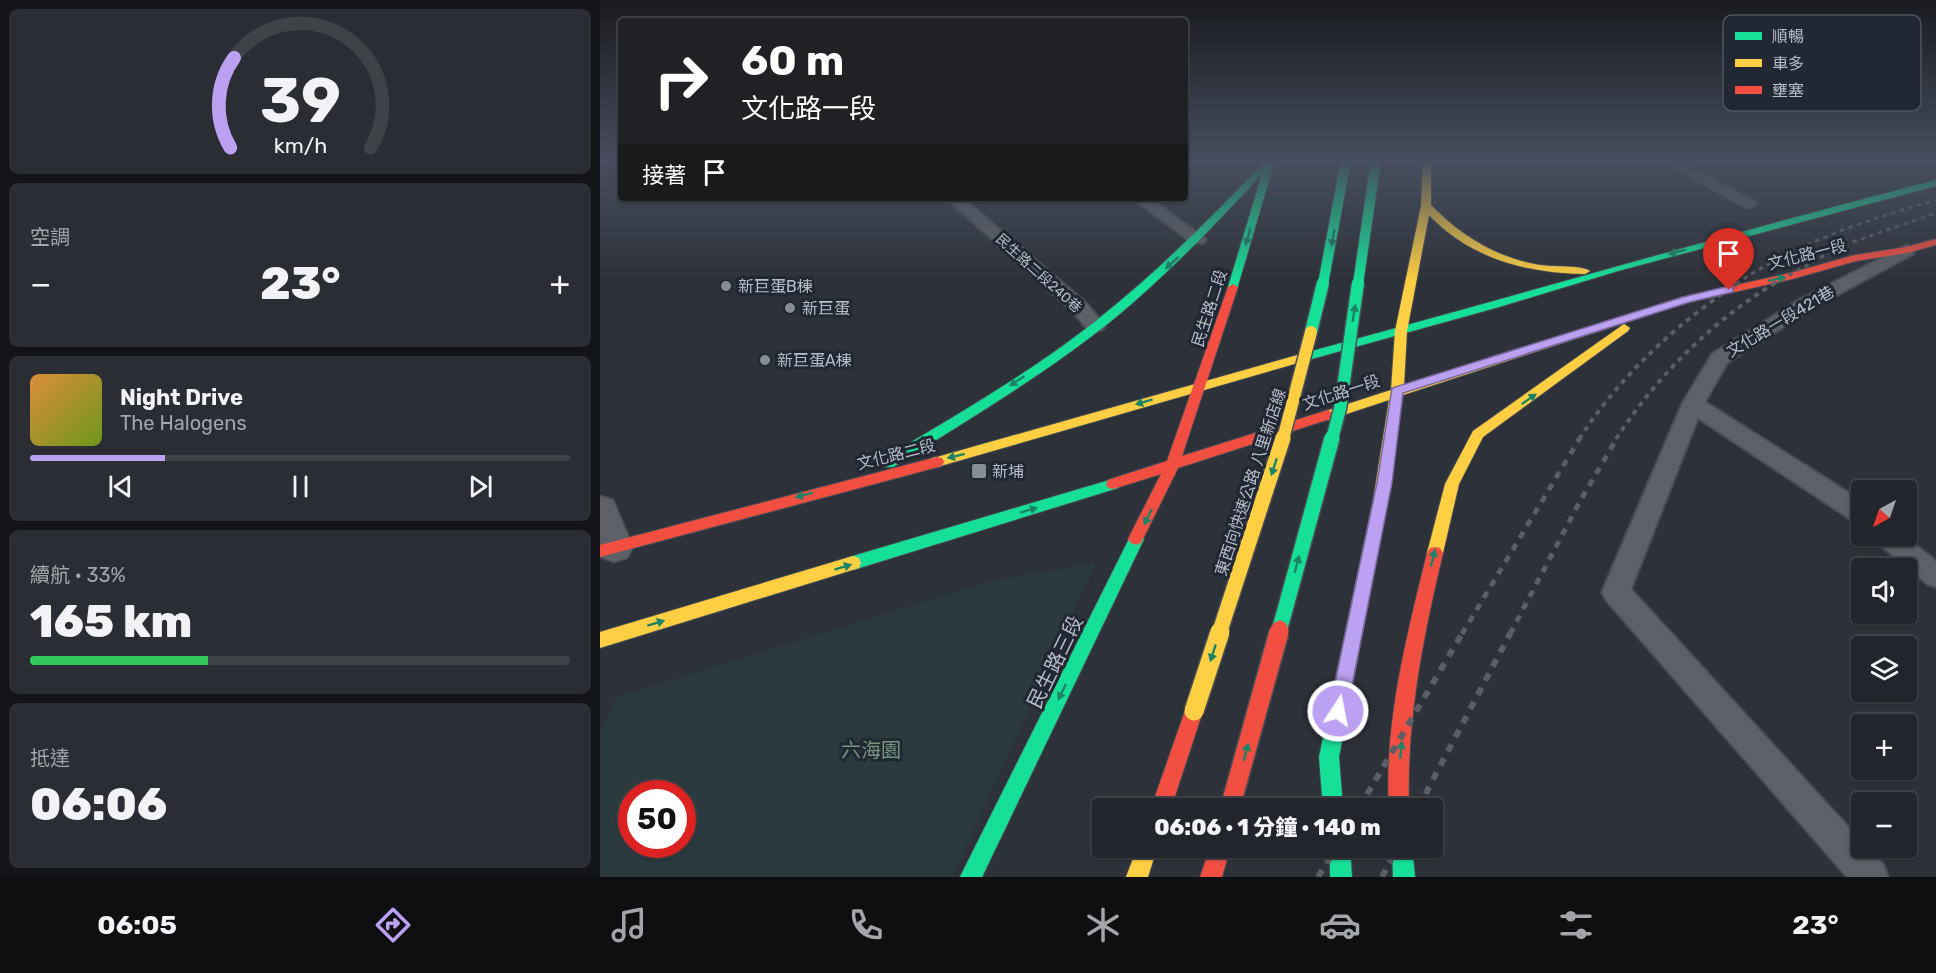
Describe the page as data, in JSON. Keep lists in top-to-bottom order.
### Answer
{
  "streets": {
    "main road": [
      "文化路一段",
      "民生路二段",
      "文化路二段",
      "東西向快速公路 八里新店線",
      "民生路三段"
    ],
    "lane": ["民生路二段240巷", "文化路一段421巷"]
  },
  "crossings": [
    ["文化路一段", "民生路二段"],
    ["文化路一段", "文化路一段421巷"],
    ["文化路一段", "民生路三段"],
    ["民生路二段", "文化路二段"],
    ["民生路二段", "民生路三段"]
  ],
  "one_way": ["民生路三段"],
  "parks": ["六海園"],
  "places": {
    "other": ["新巨蛋B棟", "新巨蛋", "新巨蛋A棟"],
    "transit": ["新埔"]
  },
  "legend": ["順暢", "車多", "壅塞"],
  "north": "bottom left",
  "page": {
    "turn": ["60 m", "文化路一段"],
    "then": "接著",
    "tile": [
      "空調",
      ["續航 · 33%", "165 km"],
      ["抵達", "06:06"]
    ],
    "heat": ["−", "23°", "+"],
    "song": ["Night Drive", "The Halogens"],
    "map_buttons": ["+", "−"],
    "limit": "50",
    "trip": "06:06 · 1 分鐘 · 140 m",
    "tabs": ["06:05", "23°"],
    "gauge": ["39", "km/h"]
  }
}
